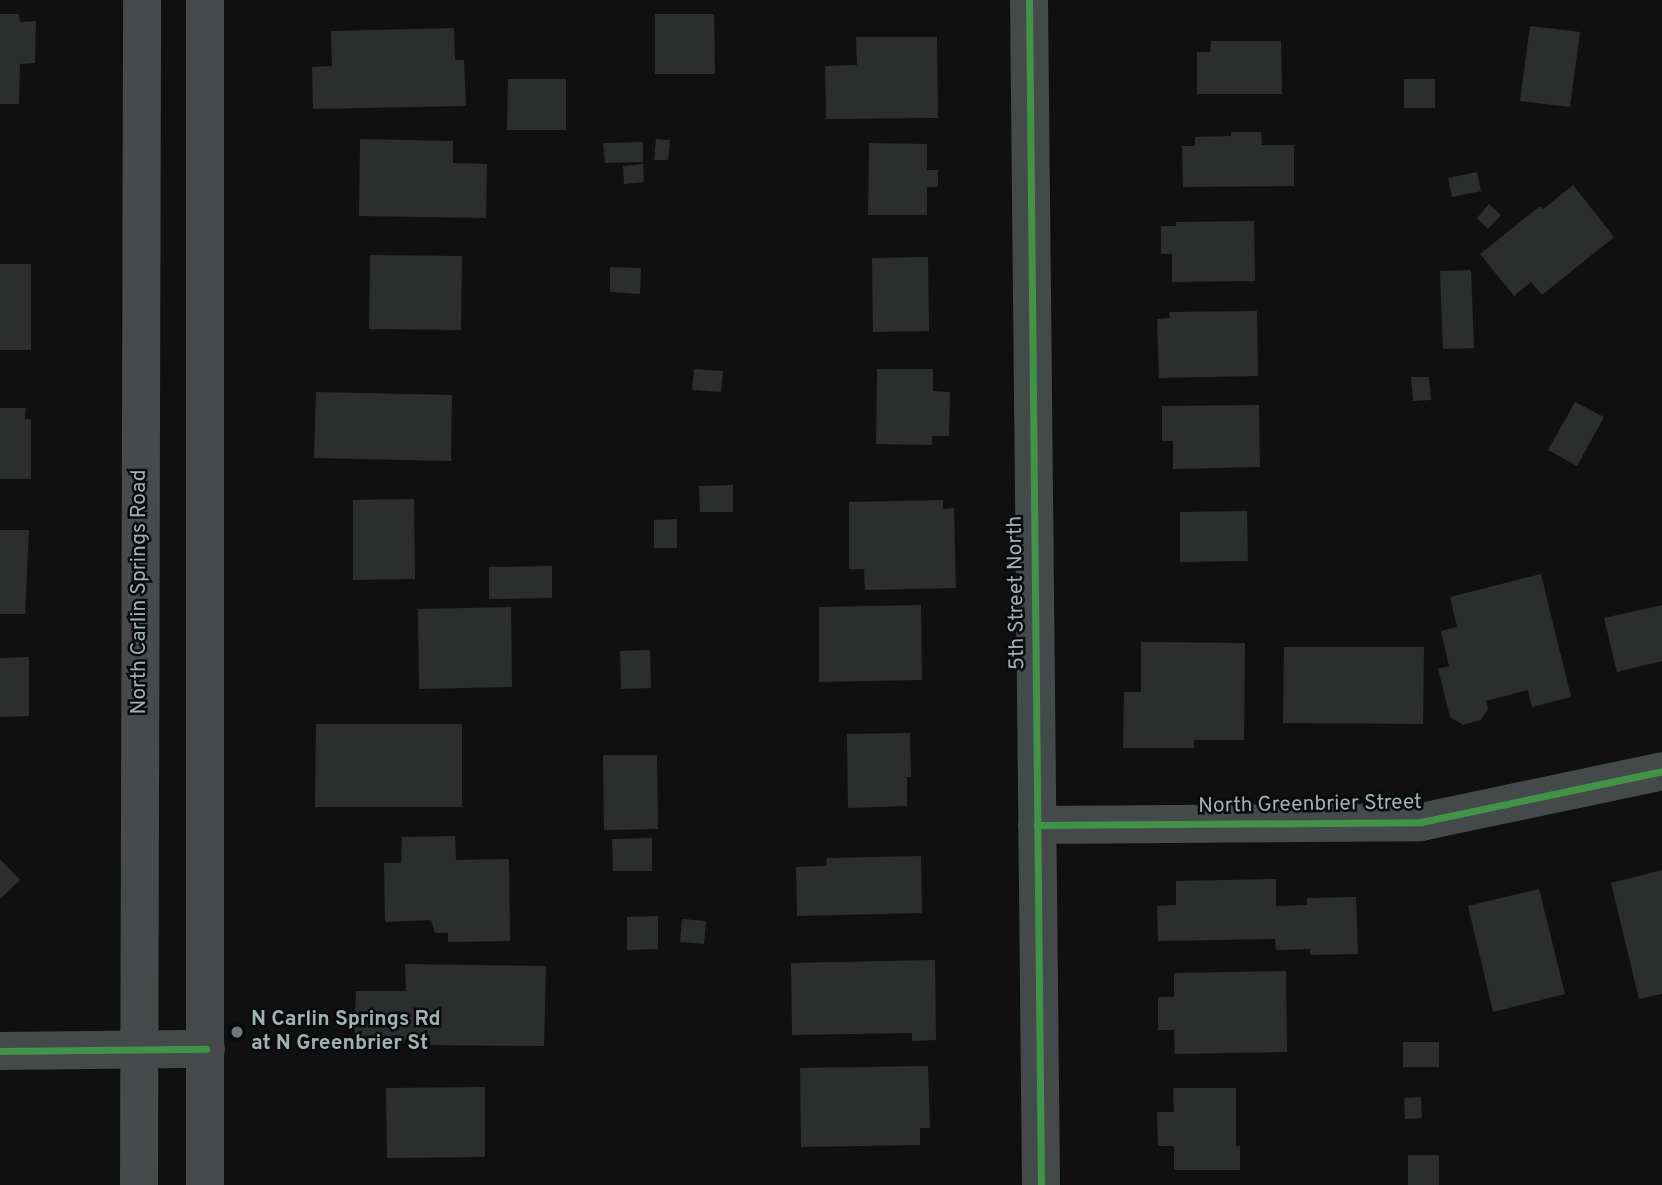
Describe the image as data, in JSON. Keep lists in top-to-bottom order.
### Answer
{
  "streets": {
    "main road": ["North Carlin Springs Road"],
    "street": ["5th Street North", "North Greenbrier Street"]
  },
  "crossings": [
    ["5th Street North", "North Greenbrier Street"]
  ],
  "places": ["N Carlin Springs Rd at N Greenbrier St"]
}
